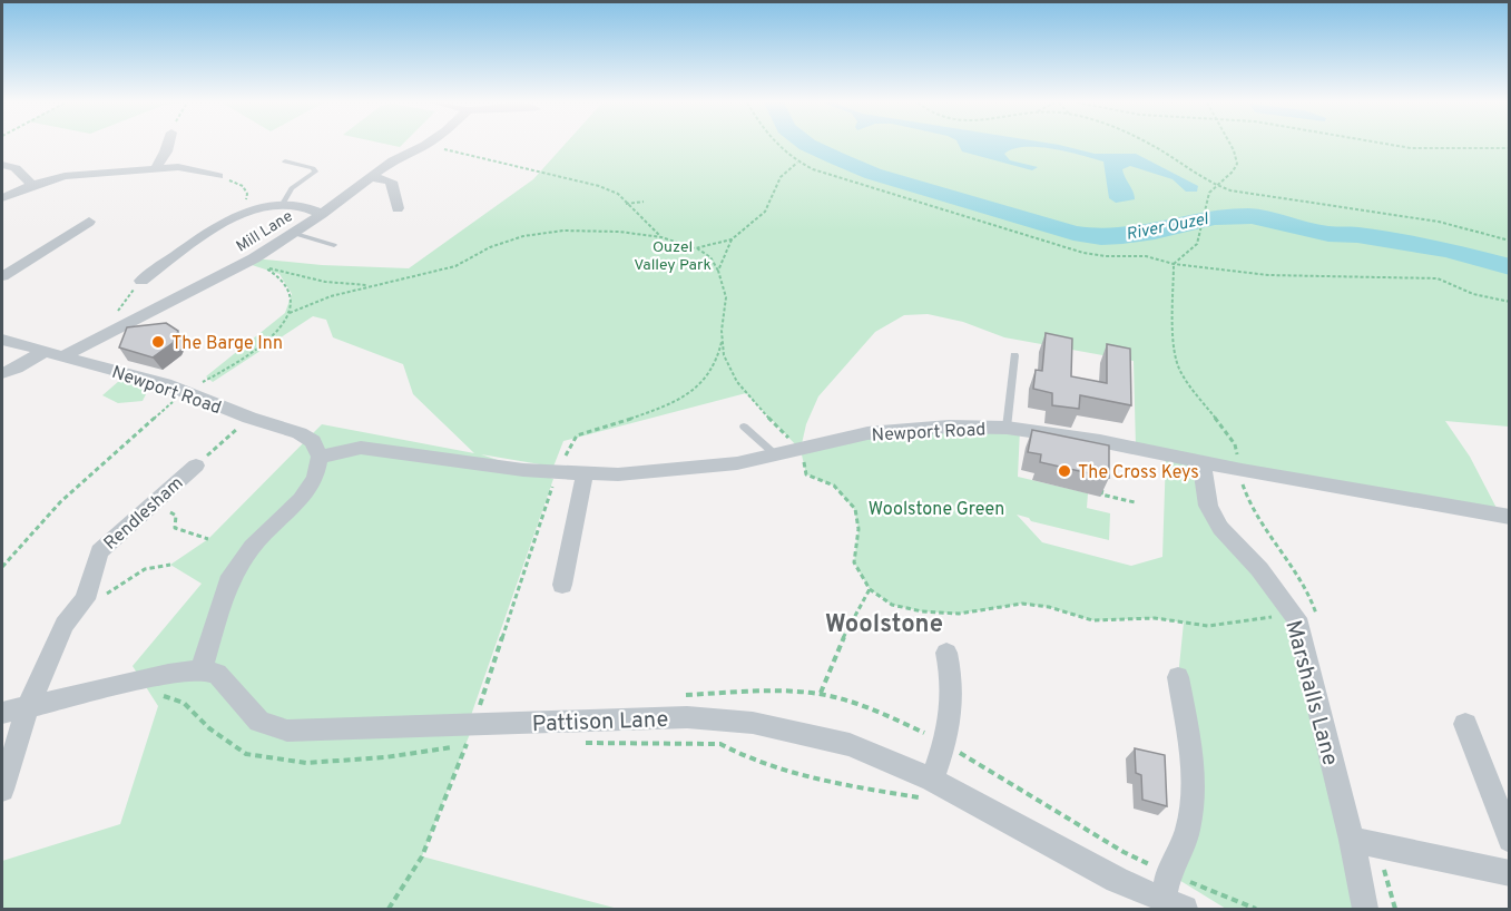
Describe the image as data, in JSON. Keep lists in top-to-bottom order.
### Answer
{
  "streets": {
    "street": [
      "Mill Lane",
      "Newport Road",
      "Rendlesham",
      "Marshalls Lane",
      "Pattison Lane"
    ]
  },
  "crossings": [
    ["Mill Lane", "Newport Road"],
    ["Newport Road", "Marshalls Lane"]
  ],
  "districts": ["Woolstone"],
  "water": ["River Ouzel"],
  "parks": ["Ouzel Valley Park", "Woolstone Green"],
  "places": ["The Barge Inn", "The Cross Keys"]
}
